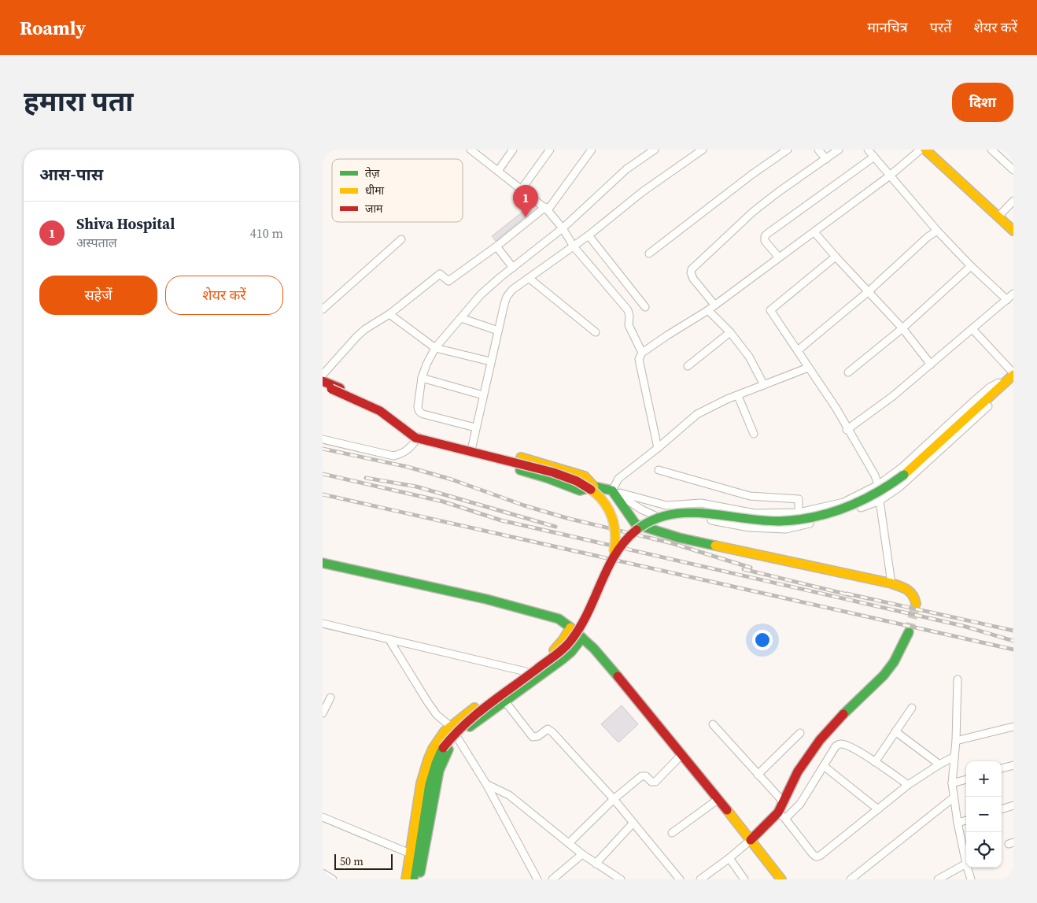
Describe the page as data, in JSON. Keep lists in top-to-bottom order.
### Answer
{
  "legend": ["तेज़", "धीमा", "जाम"],
  "scale_bar": "50 m",
  "page": {
    "header": "Roamly",
    "nav": ["मानचित्र", "परतें", "शेयर करें"],
    "title": "हमारा पता",
    "buttons": [
      "दिशा",
      ["सहेजें", "शेयर करें"]
    ],
    "heading": "आस-पास",
    "pins": "1",
    "list": [
      {
        "mark": "1",
        "name": "Shiva Hospital",
        "note": "अस्पताल",
        "value": "410 m"
      }
    ],
    "map_buttons": ["+", "−"],
    "scale": "50 m"
  }
}
